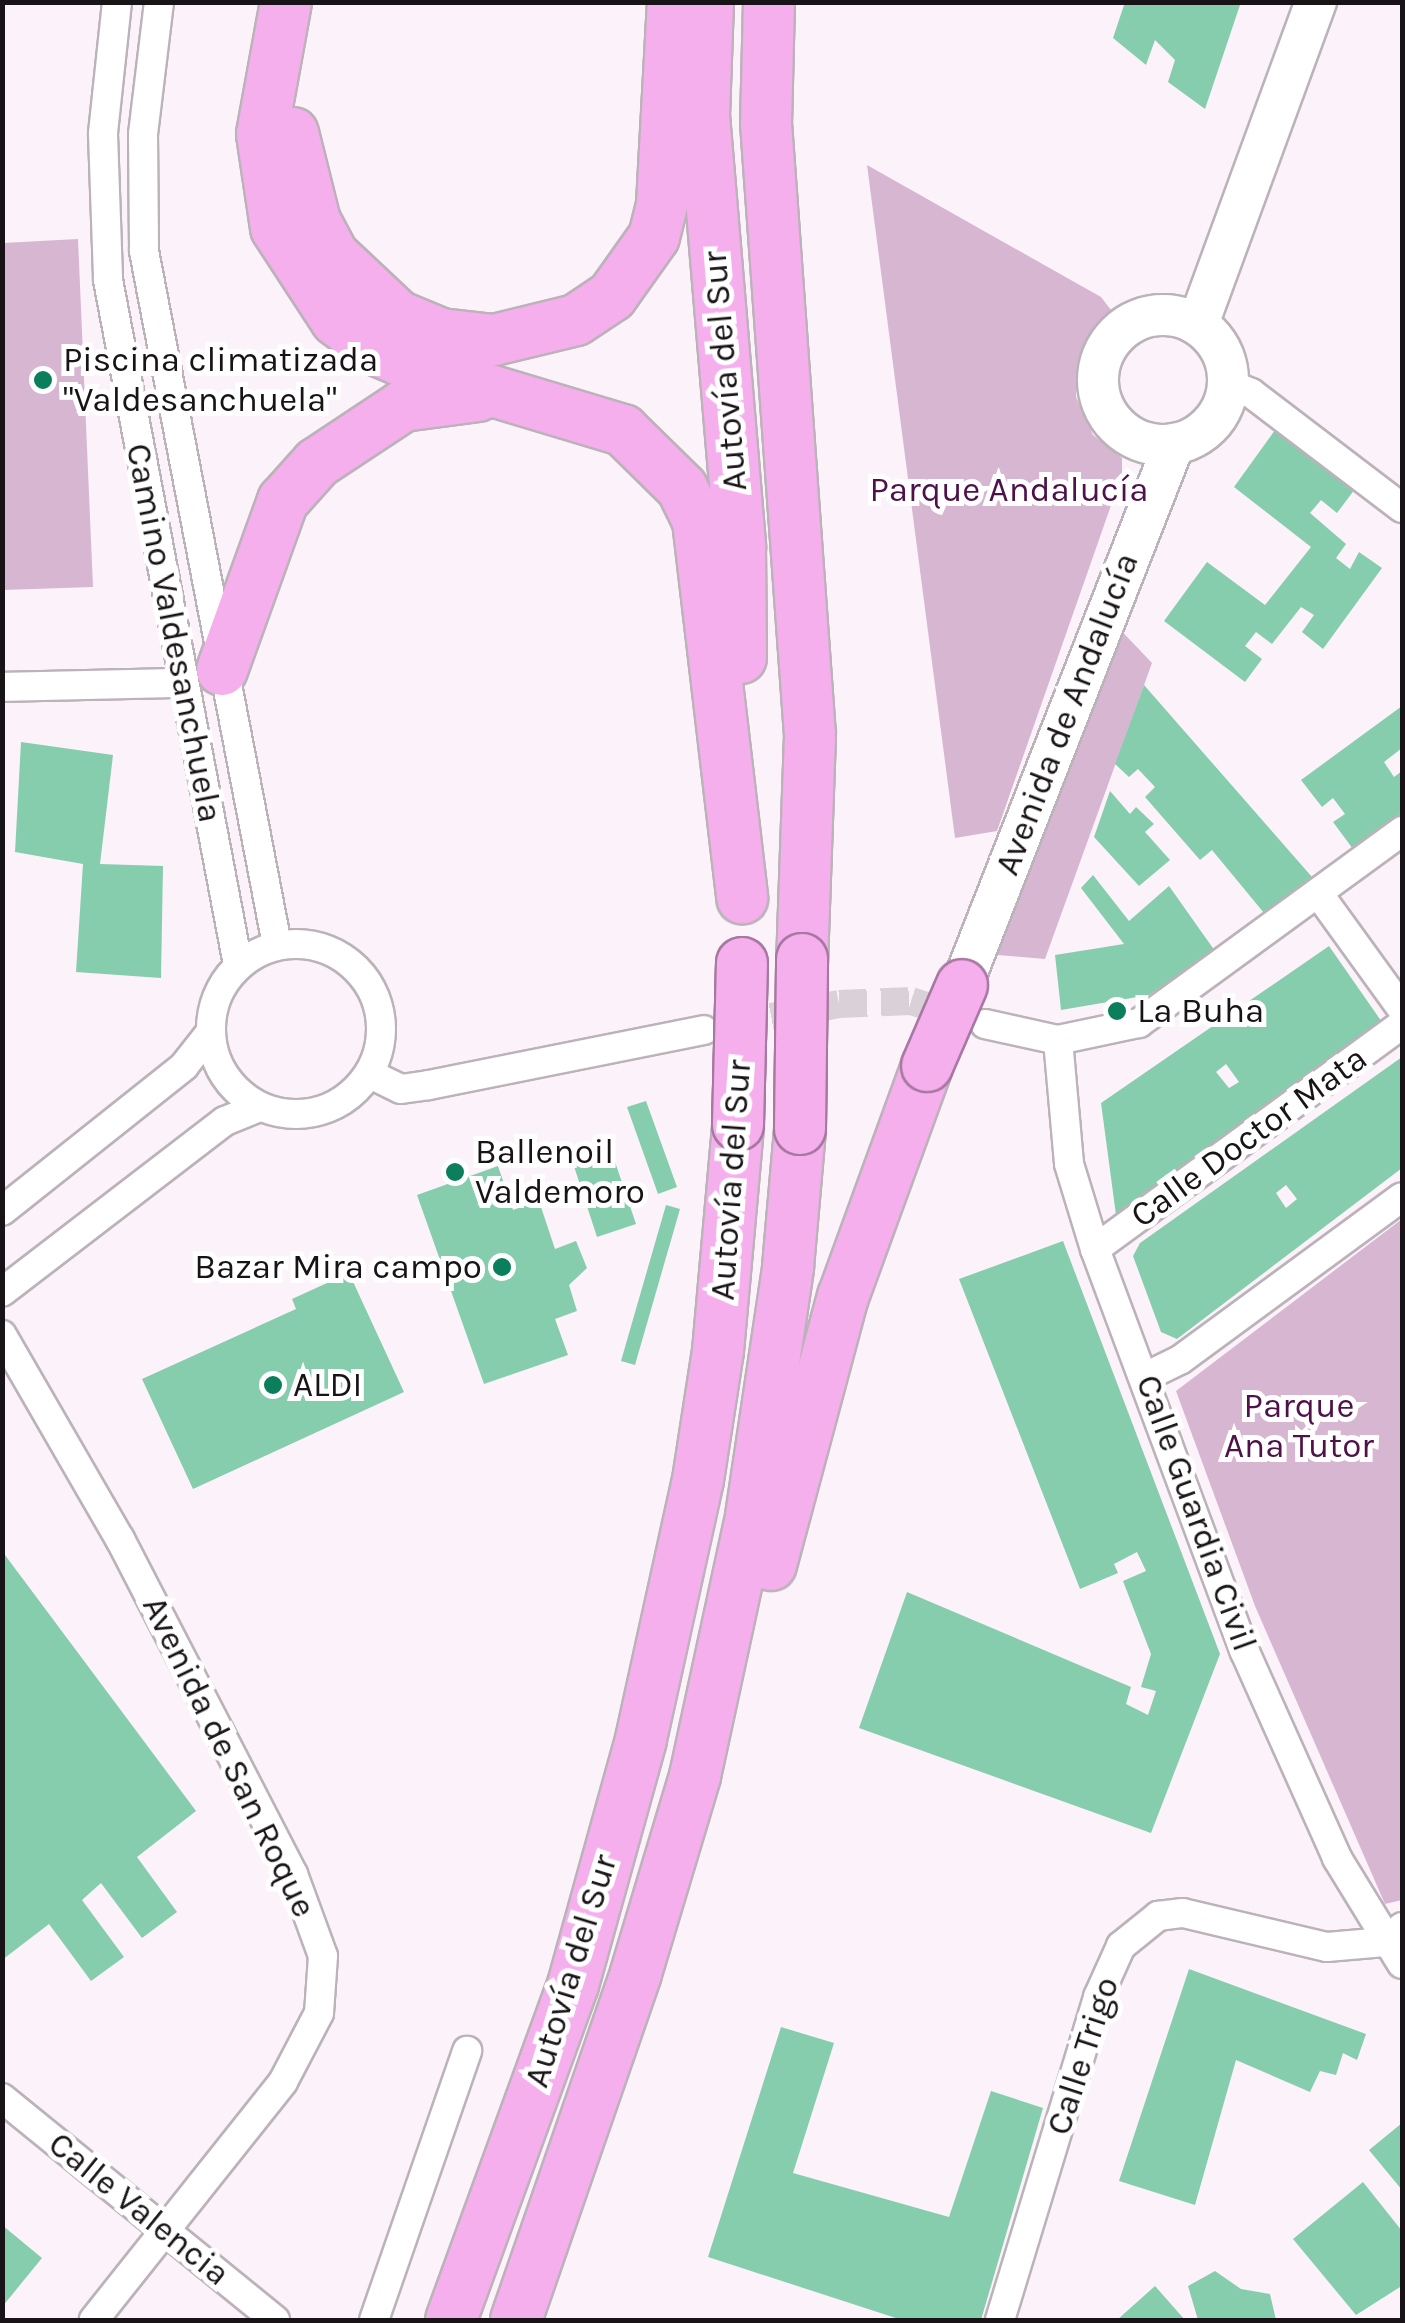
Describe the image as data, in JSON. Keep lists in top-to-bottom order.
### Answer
{
  "streets": {
    "highway": ["Autovía del Sur"],
    "street": [
      "Camino Valdesanchuela",
      "Avenida de Andalucía",
      "Calle Doctor Mata",
      "Calle Guardia Civil",
      "Avenida de San Roque",
      "Calle Trigo",
      "Calle Valencia"
    ]
  },
  "crossings": [
    ["Calle Doctor Mata", "Calle Guardia Civil"],
    ["Calle Guardia Civil", "Calle Trigo"],
    ["Avenida de San Roque", "Calle Valencia"]
  ],
  "parks": ["Parque Andalucía", "Parque Ana Tutor"],
  "places": [
    "Piscina climatizada \"Valdesanchuela\"",
    "La Buha",
    "Ballenoil Valdemoro",
    "Bazar Mira campo",
    "ALDI"
  ]
}
